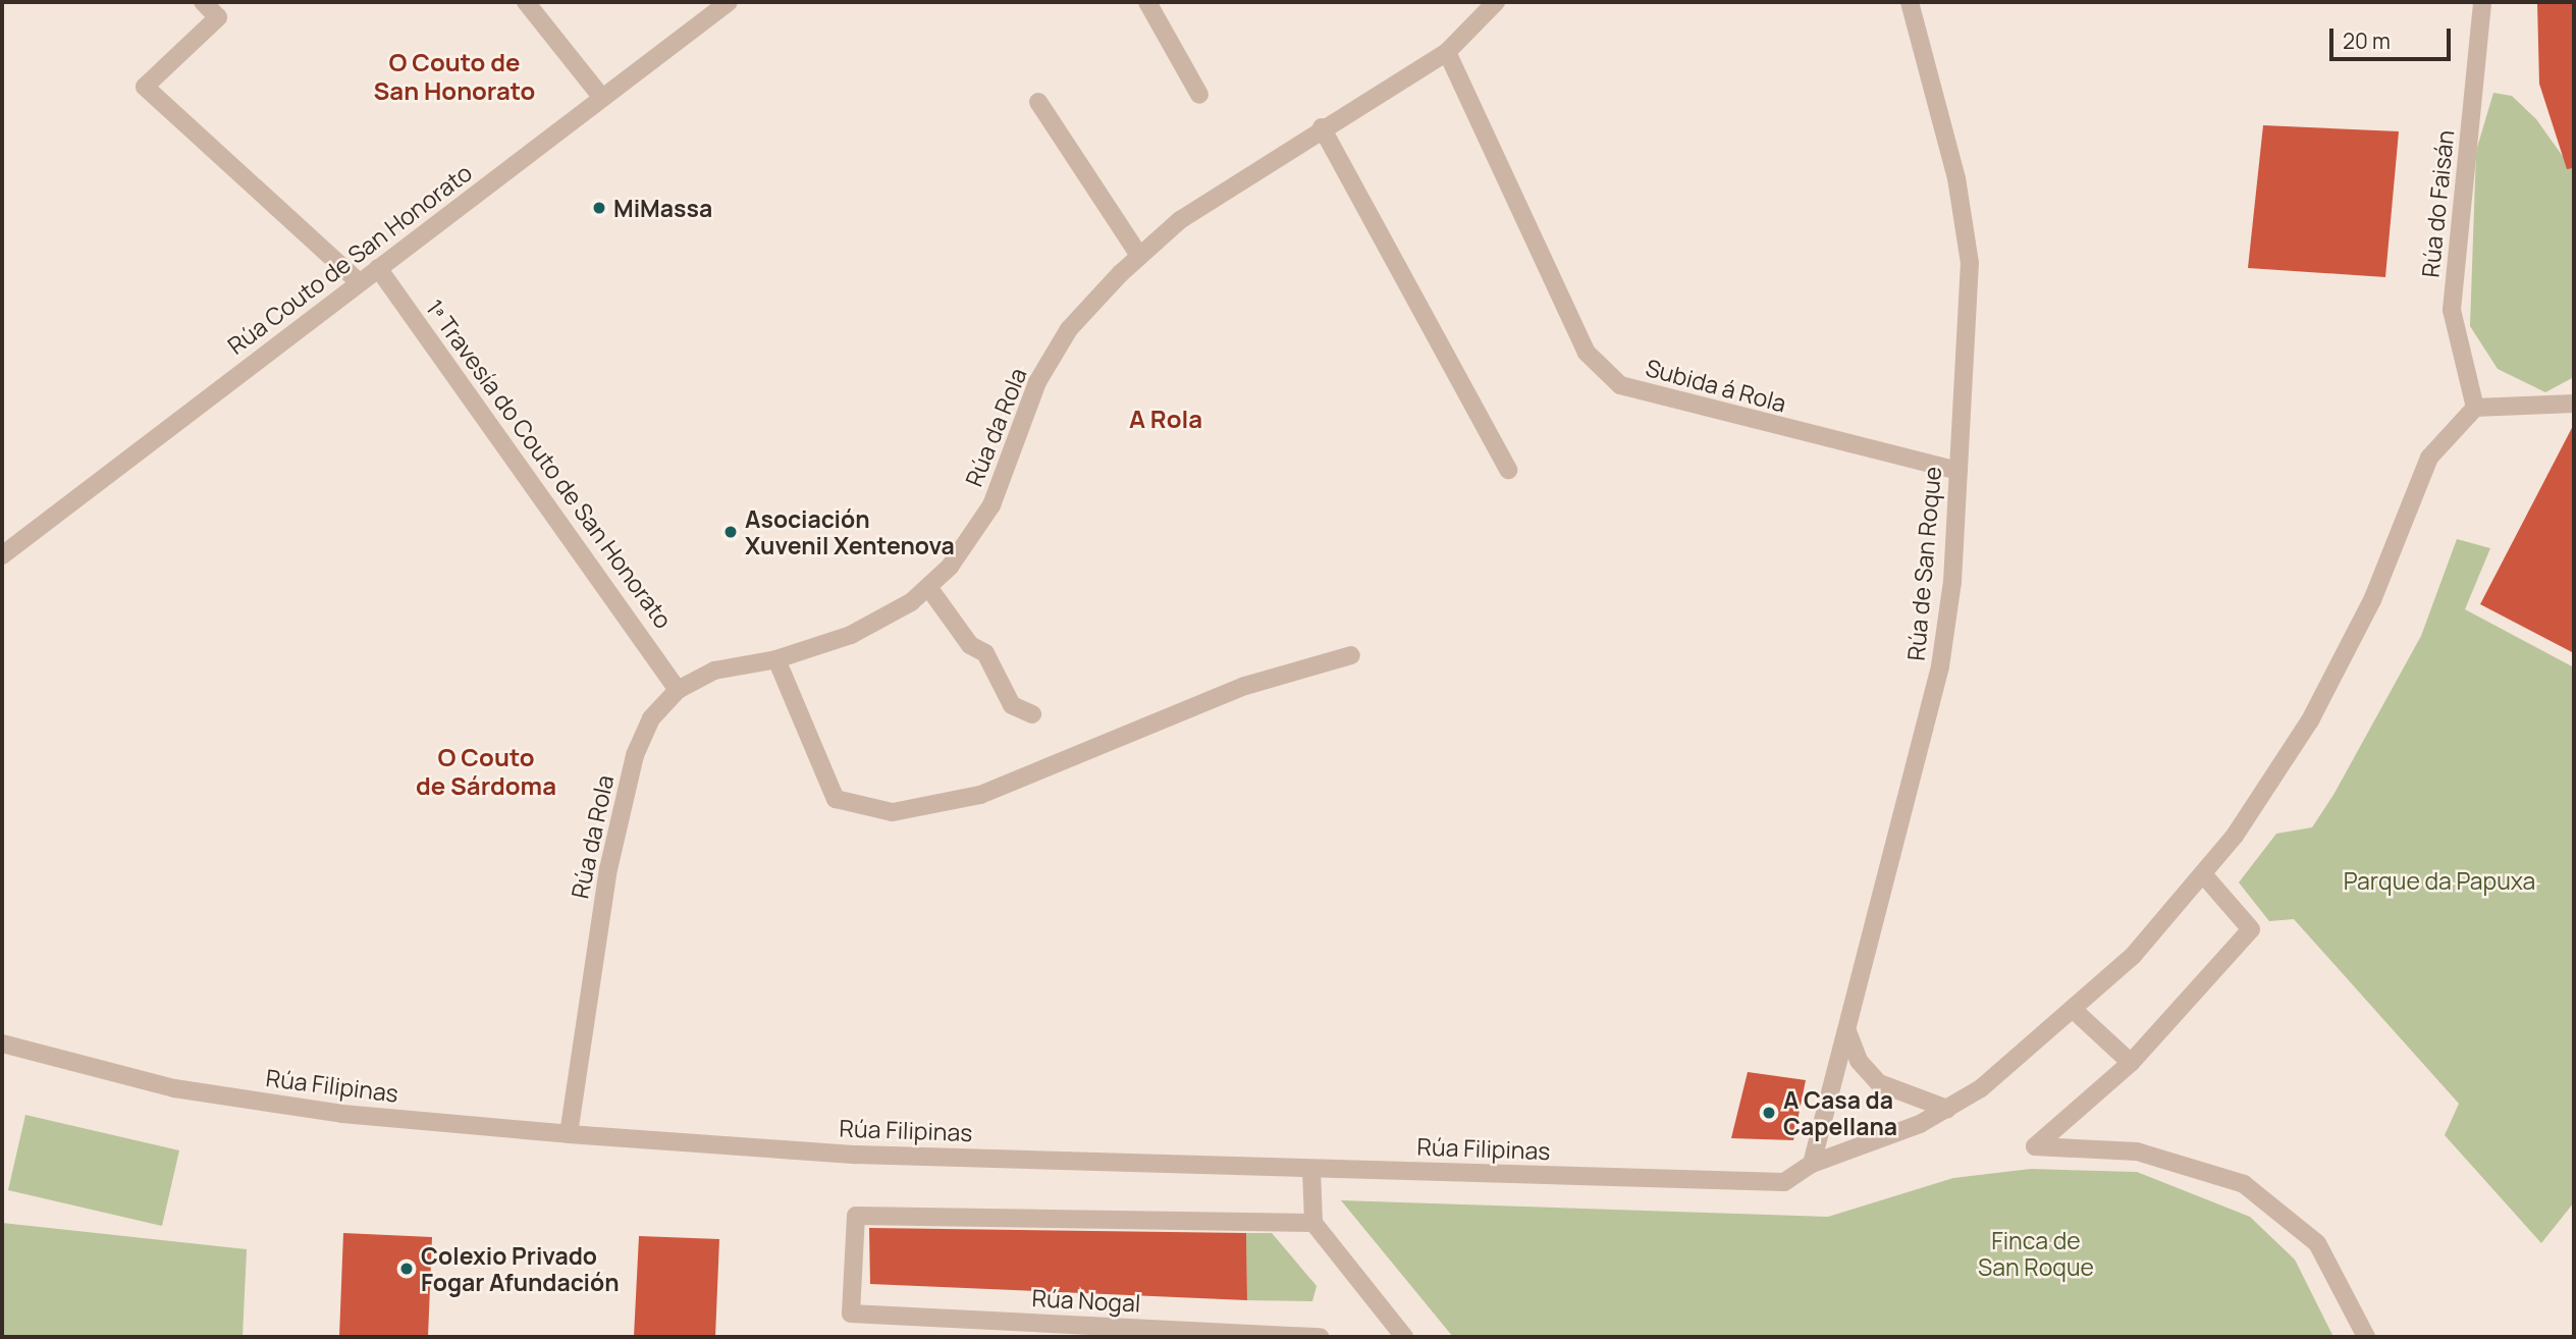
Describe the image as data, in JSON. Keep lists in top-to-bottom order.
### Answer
{
  "streets": {
    "street": [
      "Rúa do Faisán",
      "Rúa Couto de San Honorato",
      "Subida á Rola",
      "Rúa da Rola",
      "1ª Travesía do Couto de San Honorato",
      "Rúa de San Roque",
      "Rúa Filipinas",
      "Rúa Nogal"
    ]
  },
  "crossings": [
    ["Rúa do Faisán", "Rúa Filipinas"],
    ["Rúa Couto de San Honorato", "1ª Travesía do Couto de San Honorato"],
    ["Subida á Rola", "Rúa da Rola"],
    ["Subida á Rola", "Rúa de San Roque"],
    ["Rúa da Rola", "1ª Travesía do Couto de San Honorato"],
    ["Rúa da Rola", "Rúa Filipinas"],
    ["Rúa de San Roque", "Rúa Filipinas"]
  ],
  "districts": ["O Couto de San Honorato", "A Rola", "O Couto de Sárdoma"],
  "parks": ["Parque da Papuxa", "Finca de San Roque"],
  "places": [
    "MiMassa",
    "Asociación Xuvenil Xentenova",
    "A Casa da Capellana",
    "Colexio Privado Fogar Afundación"
  ],
  "scale_bar": "20 m"
}
